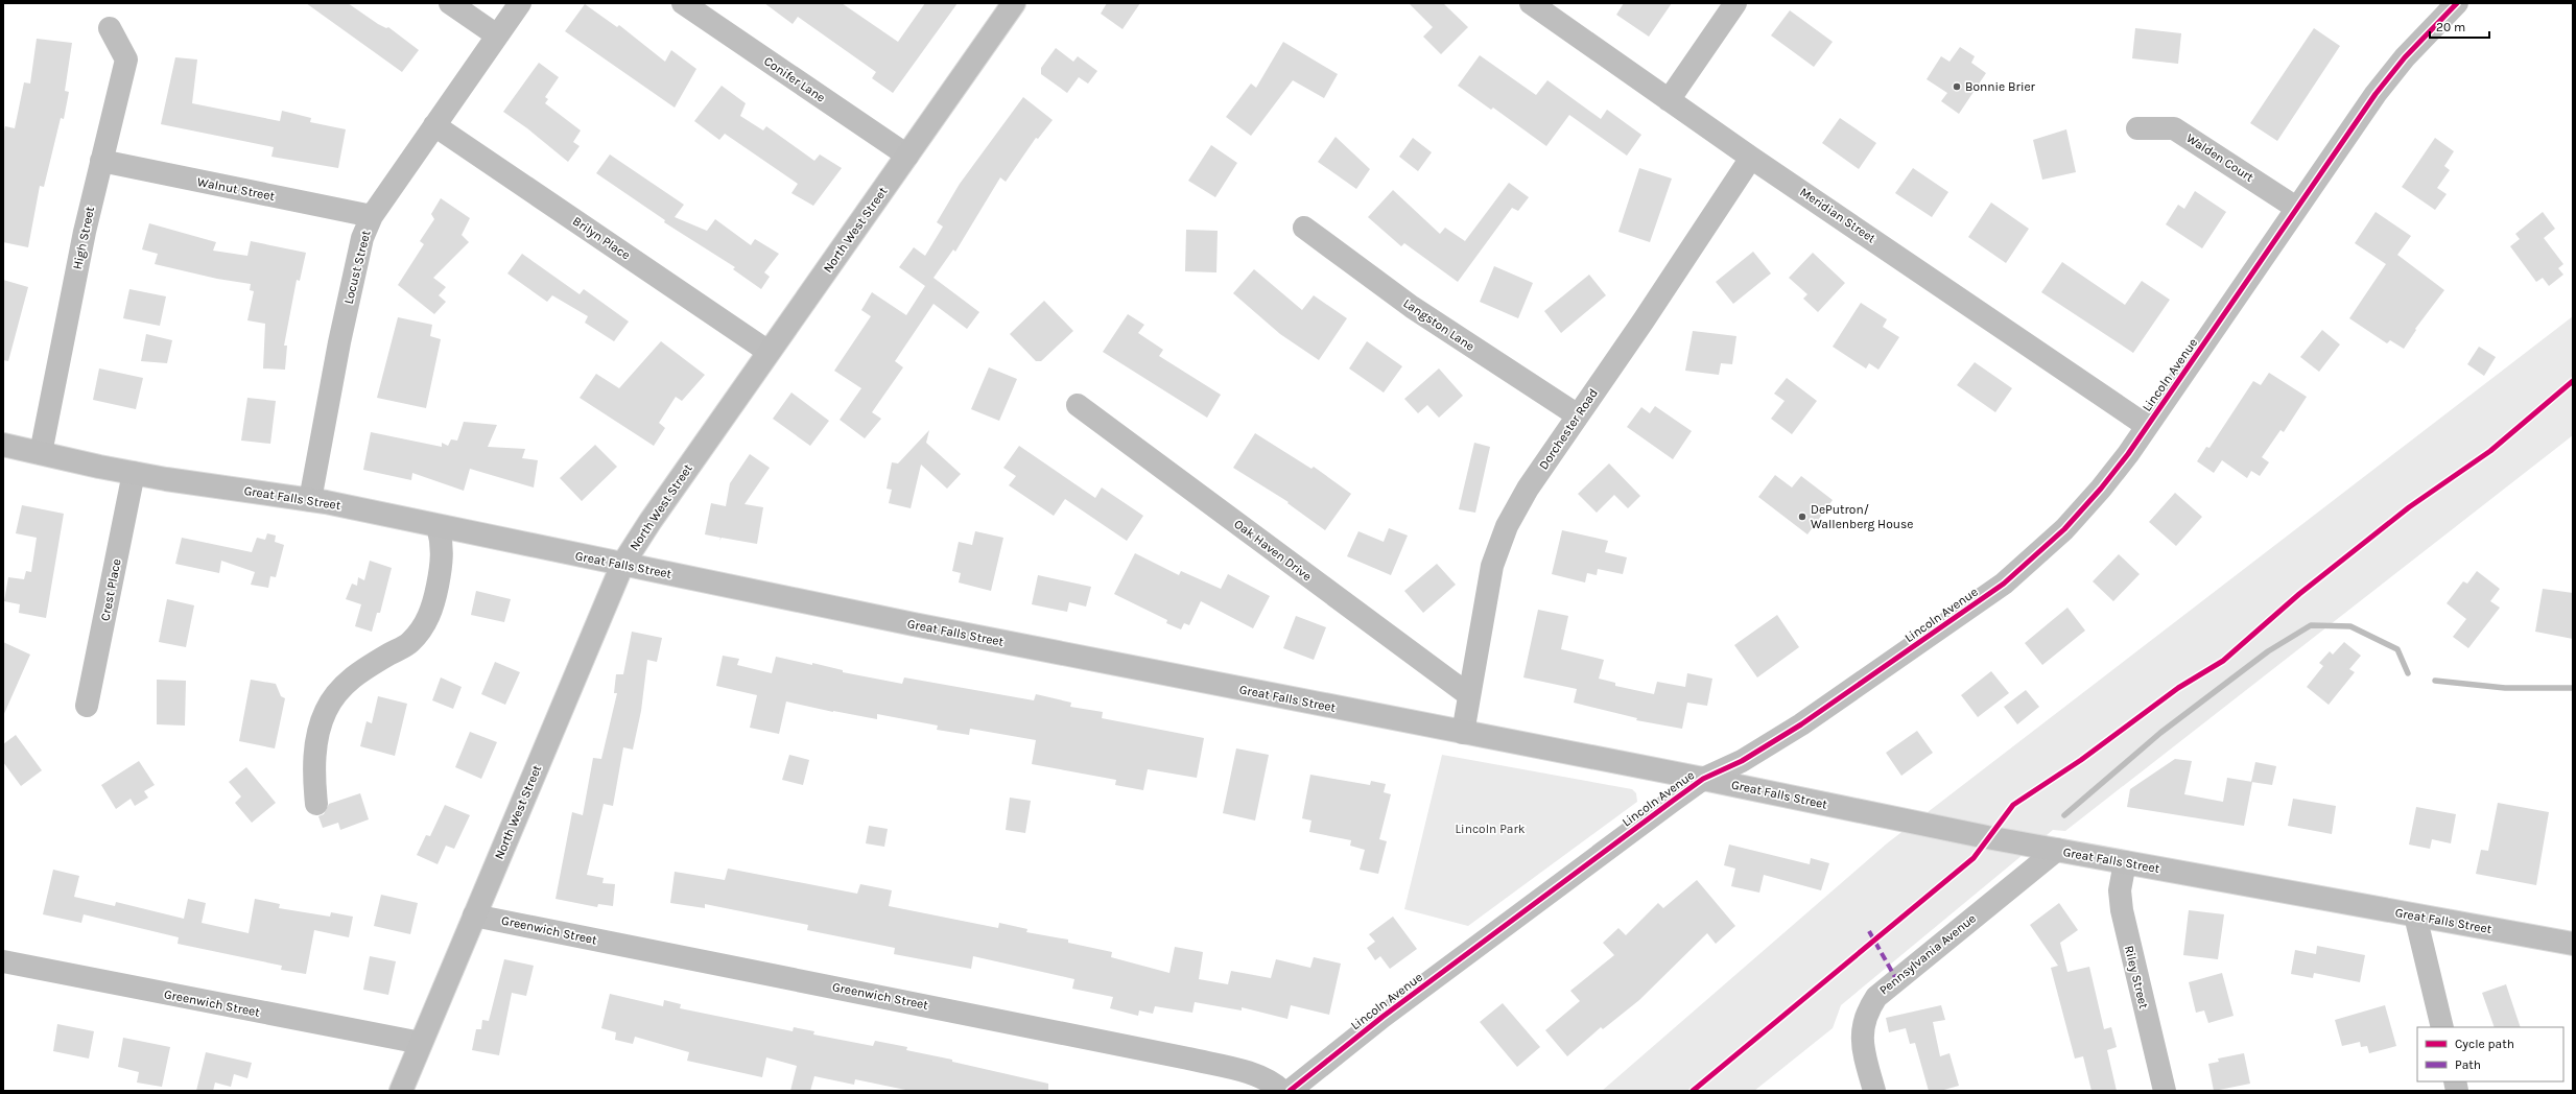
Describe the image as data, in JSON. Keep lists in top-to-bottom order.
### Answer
{
  "streets": {
    "main road": ["North West Street", "Great Falls Street"],
    "street": [
      "Conifer Lane",
      "Walden Court",
      "Walnut Street",
      "Meridian Street",
      "High Street",
      "Brilyn Place",
      "Locust Street",
      "Langston Lane",
      "Lincoln Avenue",
      "Dorchester Road",
      "Oak Haven Drive",
      "Crest Place",
      "Greenwich Street",
      "Pennsylvania Avenue",
      "Riley Street"
    ]
  },
  "crossings": [
    ["Conifer Lane", "North West Street"],
    ["Walden Court", "Lincoln Avenue"],
    ["Walnut Street", "High Street"],
    ["Walnut Street", "Locust Street"],
    ["Meridian Street", "Lincoln Avenue"],
    ["Meridian Street", "Dorchester Road"],
    ["North West Street", "Brilyn Place"],
    ["North West Street", "Great Falls Street"],
    ["North West Street", "Greenwich Street"],
    ["High Street", "Great Falls Street"],
    ["Brilyn Place", "Locust Street"],
    ["Locust Street", "Great Falls Street"],
    ["Langston Lane", "Dorchester Road"],
    ["Lincoln Avenue", "Great Falls Street"],
    ["Dorchester Road", "Great Falls Street"],
    ["Dorchester Road", "Oak Haven Drive"],
    ["Great Falls Street", "Crest Place"],
    ["Great Falls Street", "Pennsylvania Avenue"],
    ["Great Falls Street", "Riley Street"]
  ],
  "parks": ["Lincoln Park"],
  "places": ["Bonnie Brier", "DePutron/ Wallenberg House"],
  "legend": ["Cycle path", "Path"],
  "scale_bar": "20 m"
}
